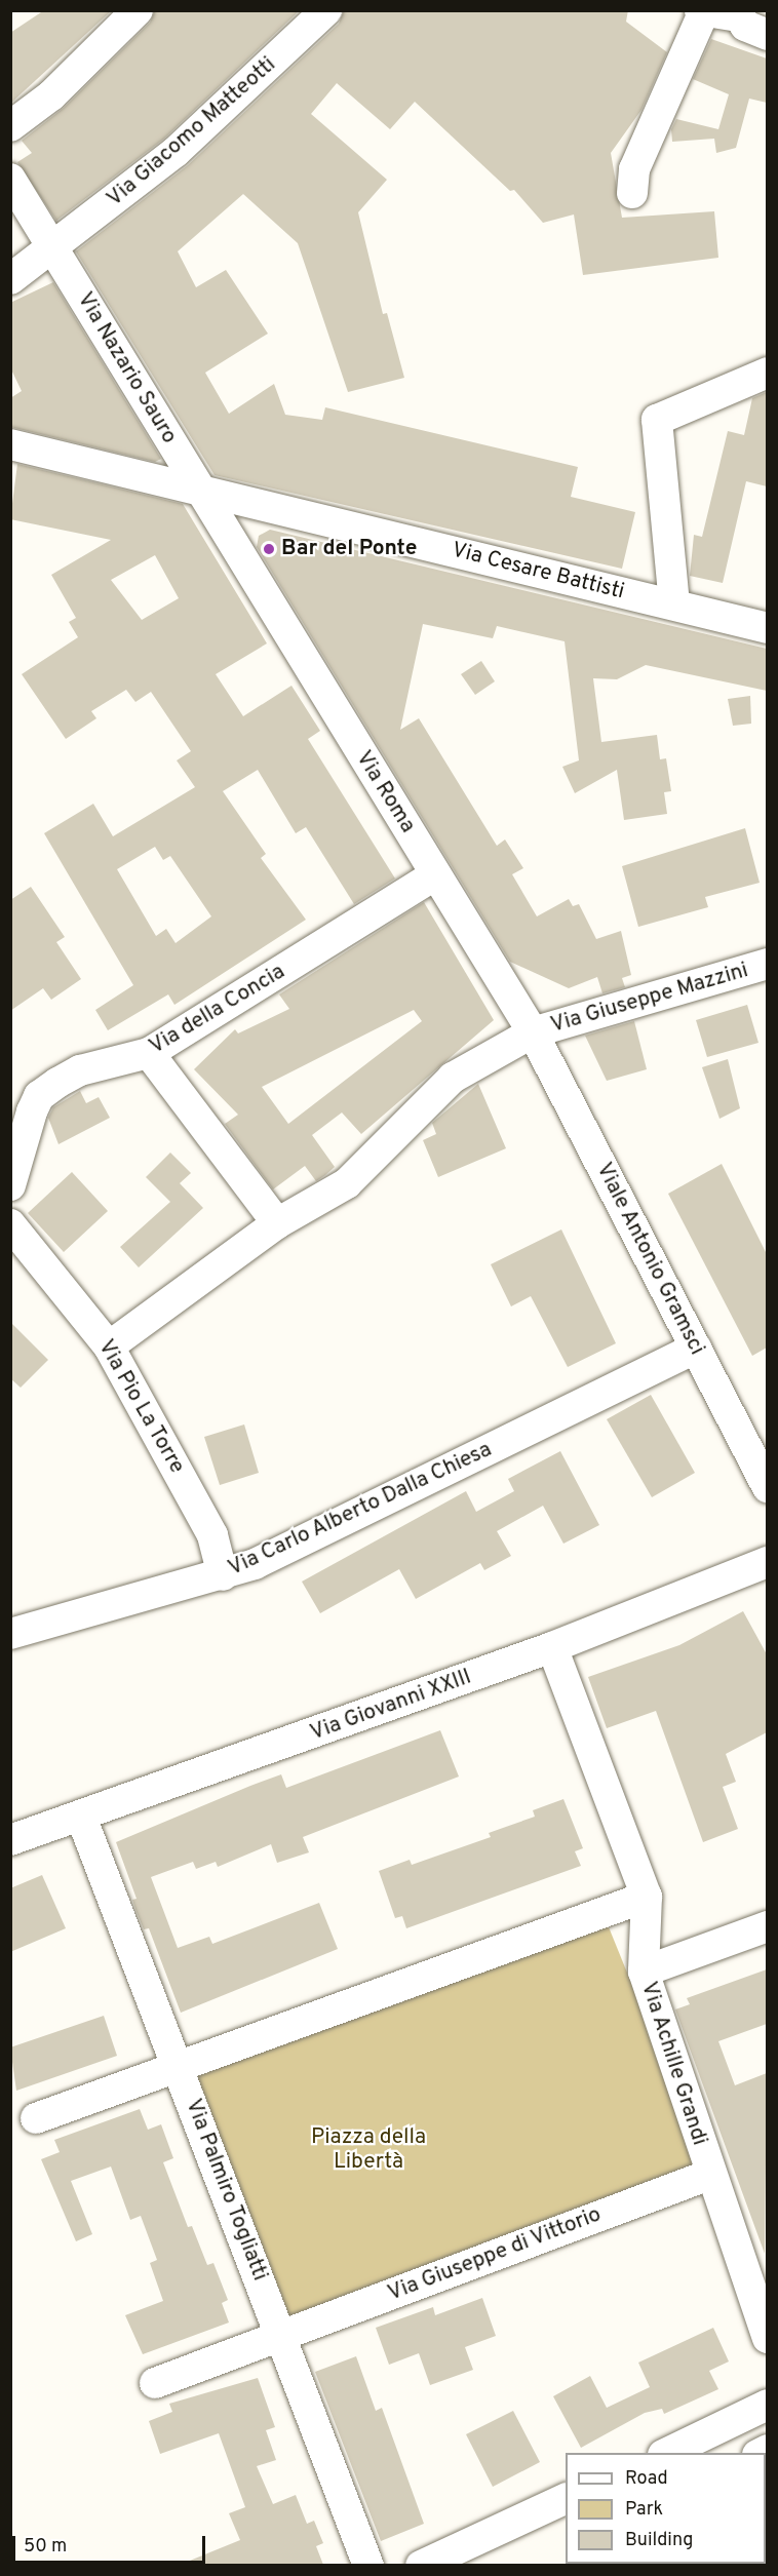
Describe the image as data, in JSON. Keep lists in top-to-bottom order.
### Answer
{
  "streets": {
    "street": [
      "Via Giacomo Matteotti",
      "Via Nazario Sauro",
      "Via Cesare Battisti",
      "Via Roma",
      "Via Giuseppe Mazzini",
      "Via della Concia",
      "Viale Antonio Gramsci",
      "Via Pio La Torre",
      "Via Carlo Alberto Dalla Chiesa",
      "Via Giovanni XXIII",
      "Via Achille Grandi",
      "Via Palmiro Togliatti",
      "Via Giuseppe di Vittorio"
    ]
  },
  "crossings": [
    ["Via Giacomo Matteotti", "Via Nazario Sauro"],
    ["Via Nazario Sauro", "Via Cesare Battisti"],
    ["Via Nazario Sauro", "Via Roma"],
    ["Via Cesare Battisti", "Via Roma"],
    ["Via Roma", "Via Giuseppe Mazzini"],
    ["Via Roma", "Via della Concia"],
    ["Via Roma", "Viale Antonio Gramsci"],
    ["Via Giuseppe Mazzini", "Viale Antonio Gramsci"],
    ["Via Giuseppe Mazzini", "Via Pio La Torre"],
    ["Viale Antonio Gramsci", "Via Carlo Alberto Dalla Chiesa"],
    ["Via Pio La Torre", "Via Carlo Alberto Dalla Chiesa"],
    ["Via Giovanni XXIII", "Via Achille Grandi"],
    ["Via Giovanni XXIII", "Via Palmiro Togliatti"],
    ["Via Achille Grandi", "Via Giuseppe di Vittorio"],
    ["Via Palmiro Togliatti", "Via Giuseppe di Vittorio"]
  ],
  "parks": ["Piazza della Libertà"],
  "places": ["Bar del Ponte"],
  "legend": ["Road", "Park", "Building"],
  "scale_bar": "50 m"
}
